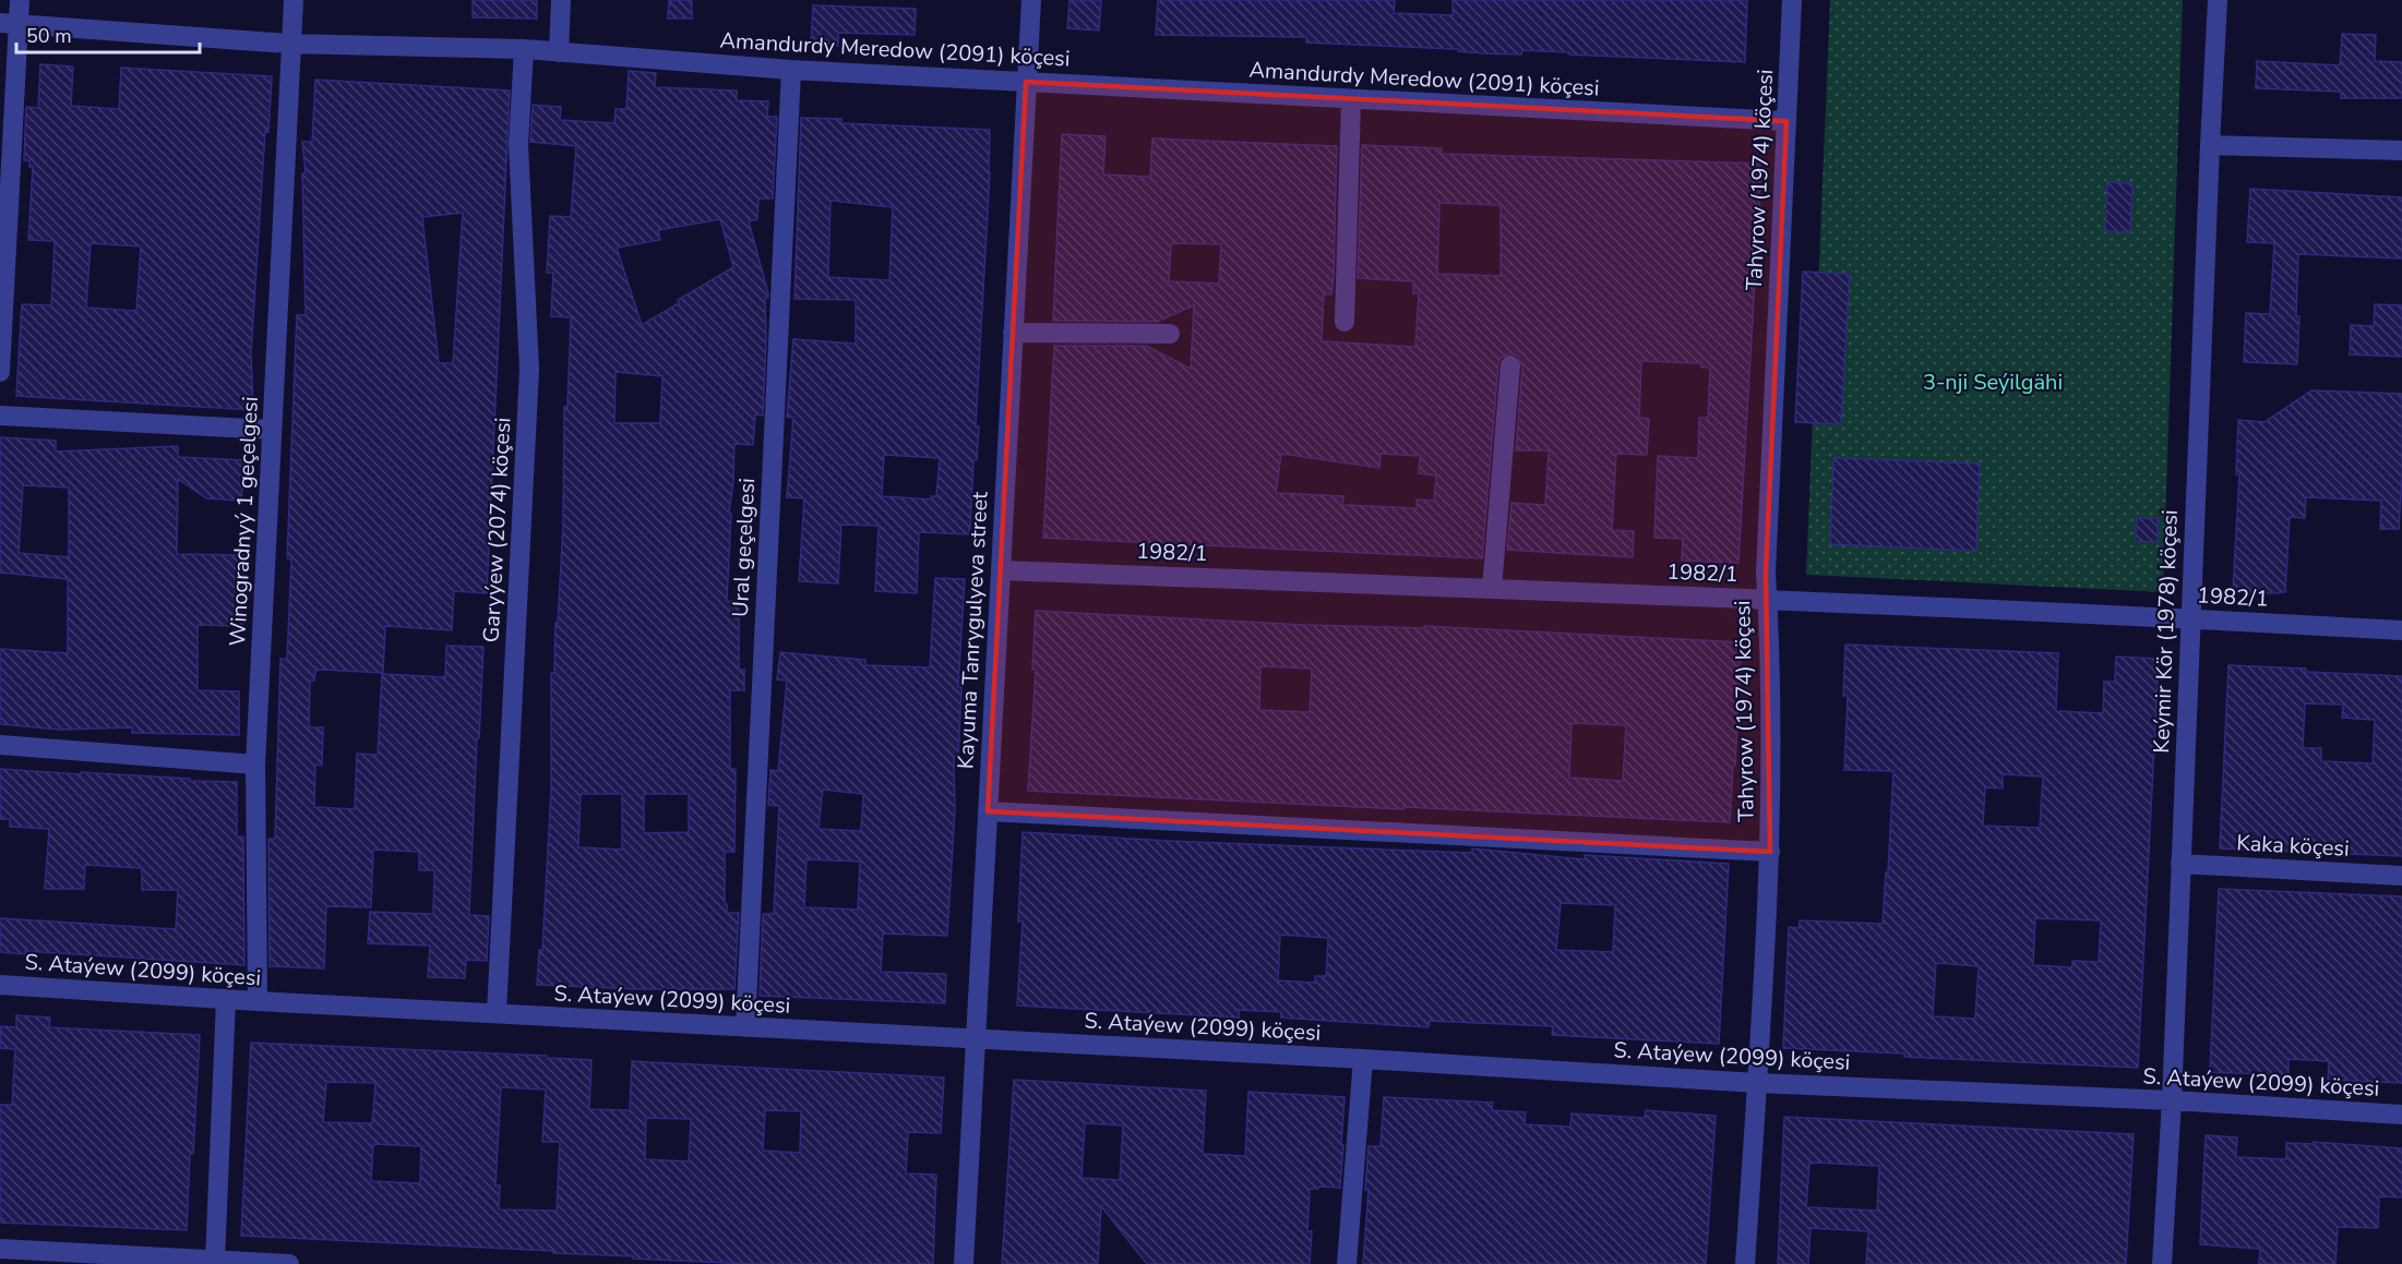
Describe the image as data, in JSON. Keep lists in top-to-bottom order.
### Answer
{
  "streets": {
    "street": [
      "Amandurdy Meredow (2091) köçesi",
      "Tahyrow (1974) köçesi",
      "Winogradnyý 1 geçelgesi",
      "Garyýew (2074) köçesi",
      "Ural geçelgesi",
      "1982/1",
      "Kayuma Tanrygulyeva street",
      "Keýmir Kör (1978) köçesi",
      "Kaka köçesi",
      "S. Ataýew (2099) köçesi"
    ]
  },
  "crossings": [
    ["Amandurdy Meredow (2091) köçesi", "Tahyrow (1974) köçesi"],
    ["Amandurdy Meredow (2091) köçesi", "Winogradnyý 1 geçelgesi"],
    ["Amandurdy Meredow (2091) köçesi", "Garyýew (2074) köçesi"],
    ["Amandurdy Meredow (2091) köçesi", "Ural geçelgesi"],
    ["Amandurdy Meredow (2091) köçesi", "Kayuma Tanrygulyeva street"],
    ["Tahyrow (1974) köçesi", "1982/1"],
    ["Tahyrow (1974) köçesi", "S. Ataýew (2099) köçesi"],
    ["Winogradnyý 1 geçelgesi", "S. Ataýew (2099) köçesi"],
    ["Garyýew (2074) köçesi", "S. Ataýew (2099) köçesi"],
    ["Ural geçelgesi", "S. Ataýew (2099) köçesi"],
    ["1982/1", "Kayuma Tanrygulyeva street"],
    ["1982/1", "Keýmir Kör (1978) köçesi"],
    ["Kayuma Tanrygulyeva street", "S. Ataýew (2099) köçesi"],
    ["Keýmir Kör (1978) köçesi", "Kaka köçesi"],
    ["Keýmir Kör (1978) köçesi", "S. Ataýew (2099) köçesi"]
  ],
  "parks": ["3-nji Seýilgähi"],
  "scale_bar": "50 m"
}
